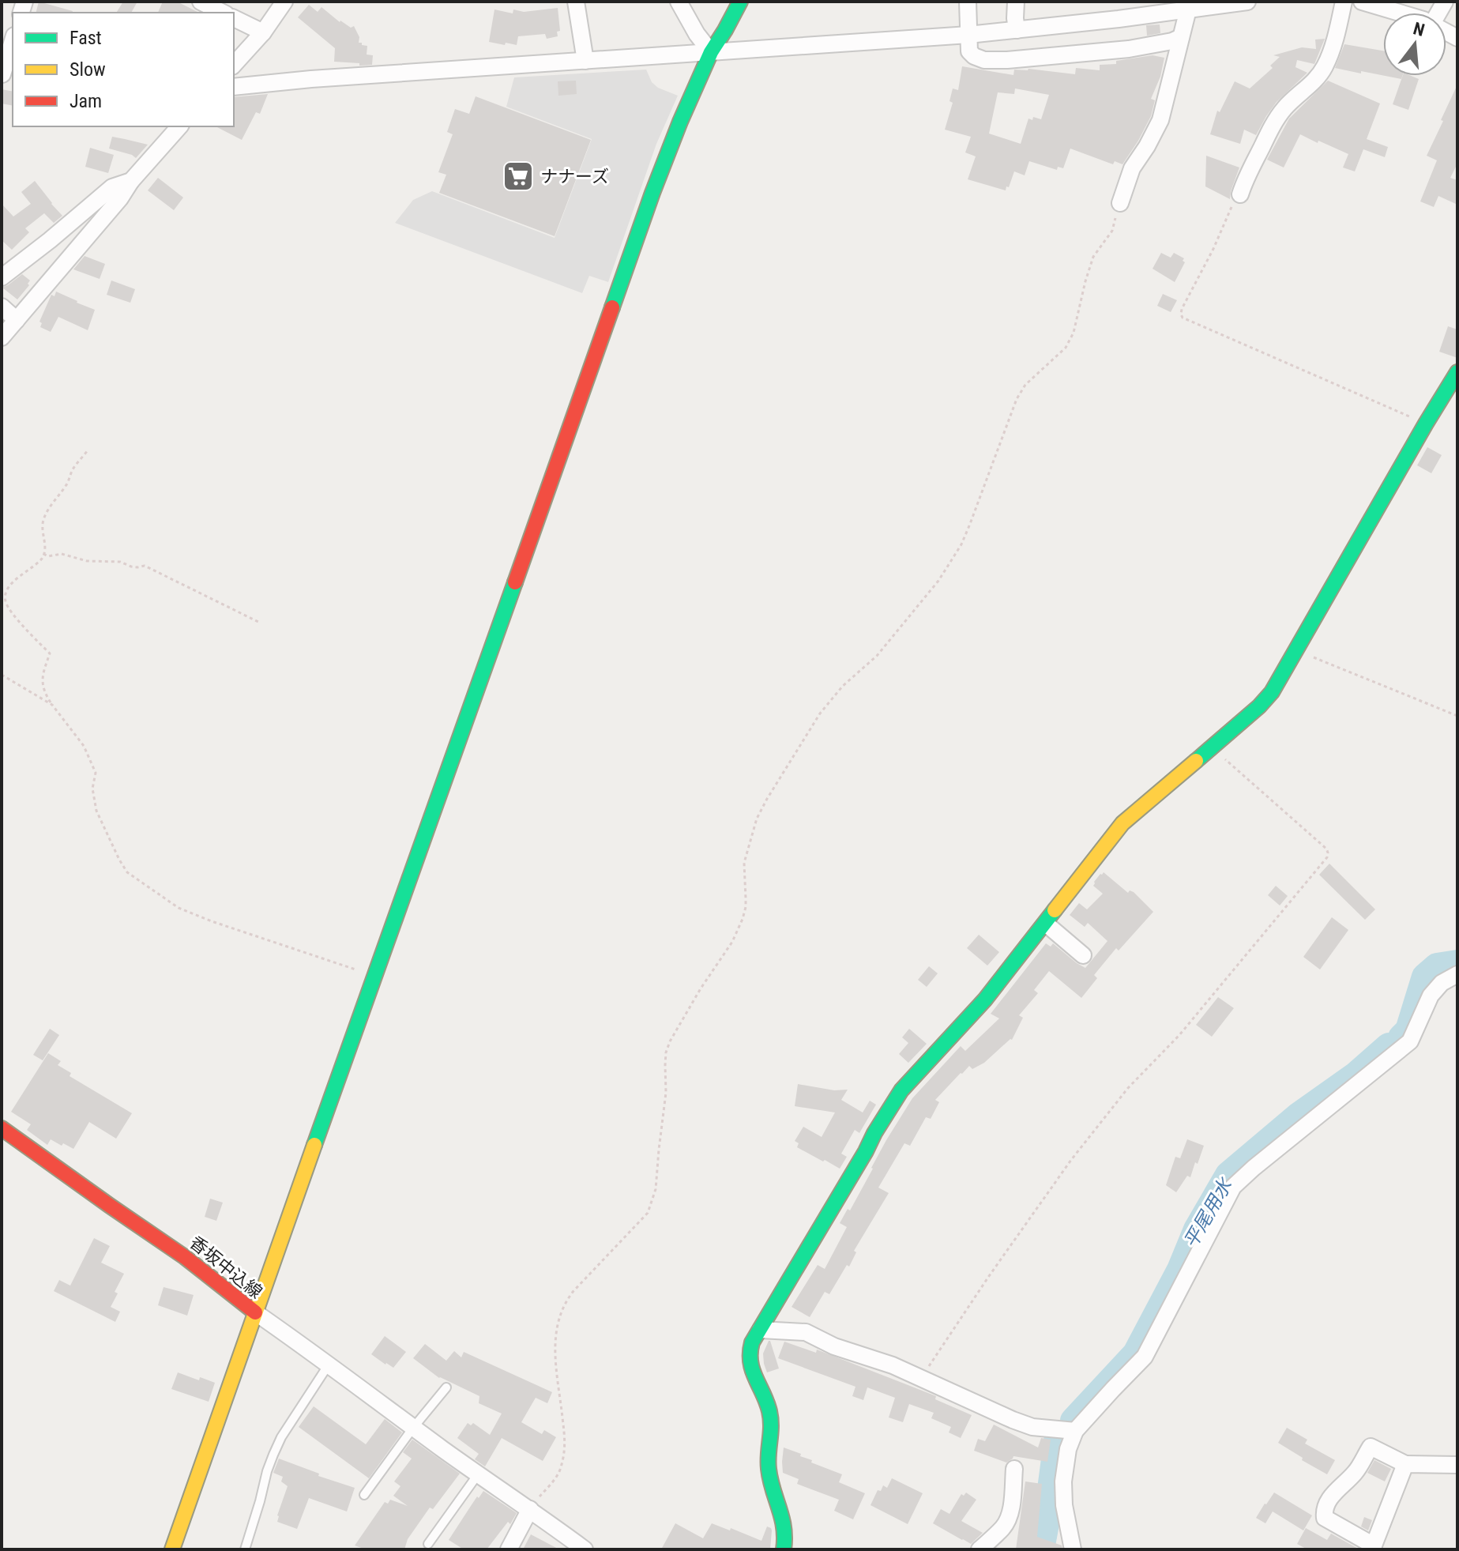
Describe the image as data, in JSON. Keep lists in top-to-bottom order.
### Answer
{
  "streets": {
    "street": ["香坂中込線"]
  },
  "water": ["平尾用水"],
  "places": {
    "supermarket": ["ナナーズ"]
  },
  "legend": ["Fast", "Slow", "Jam"],
  "north": "top"
}
